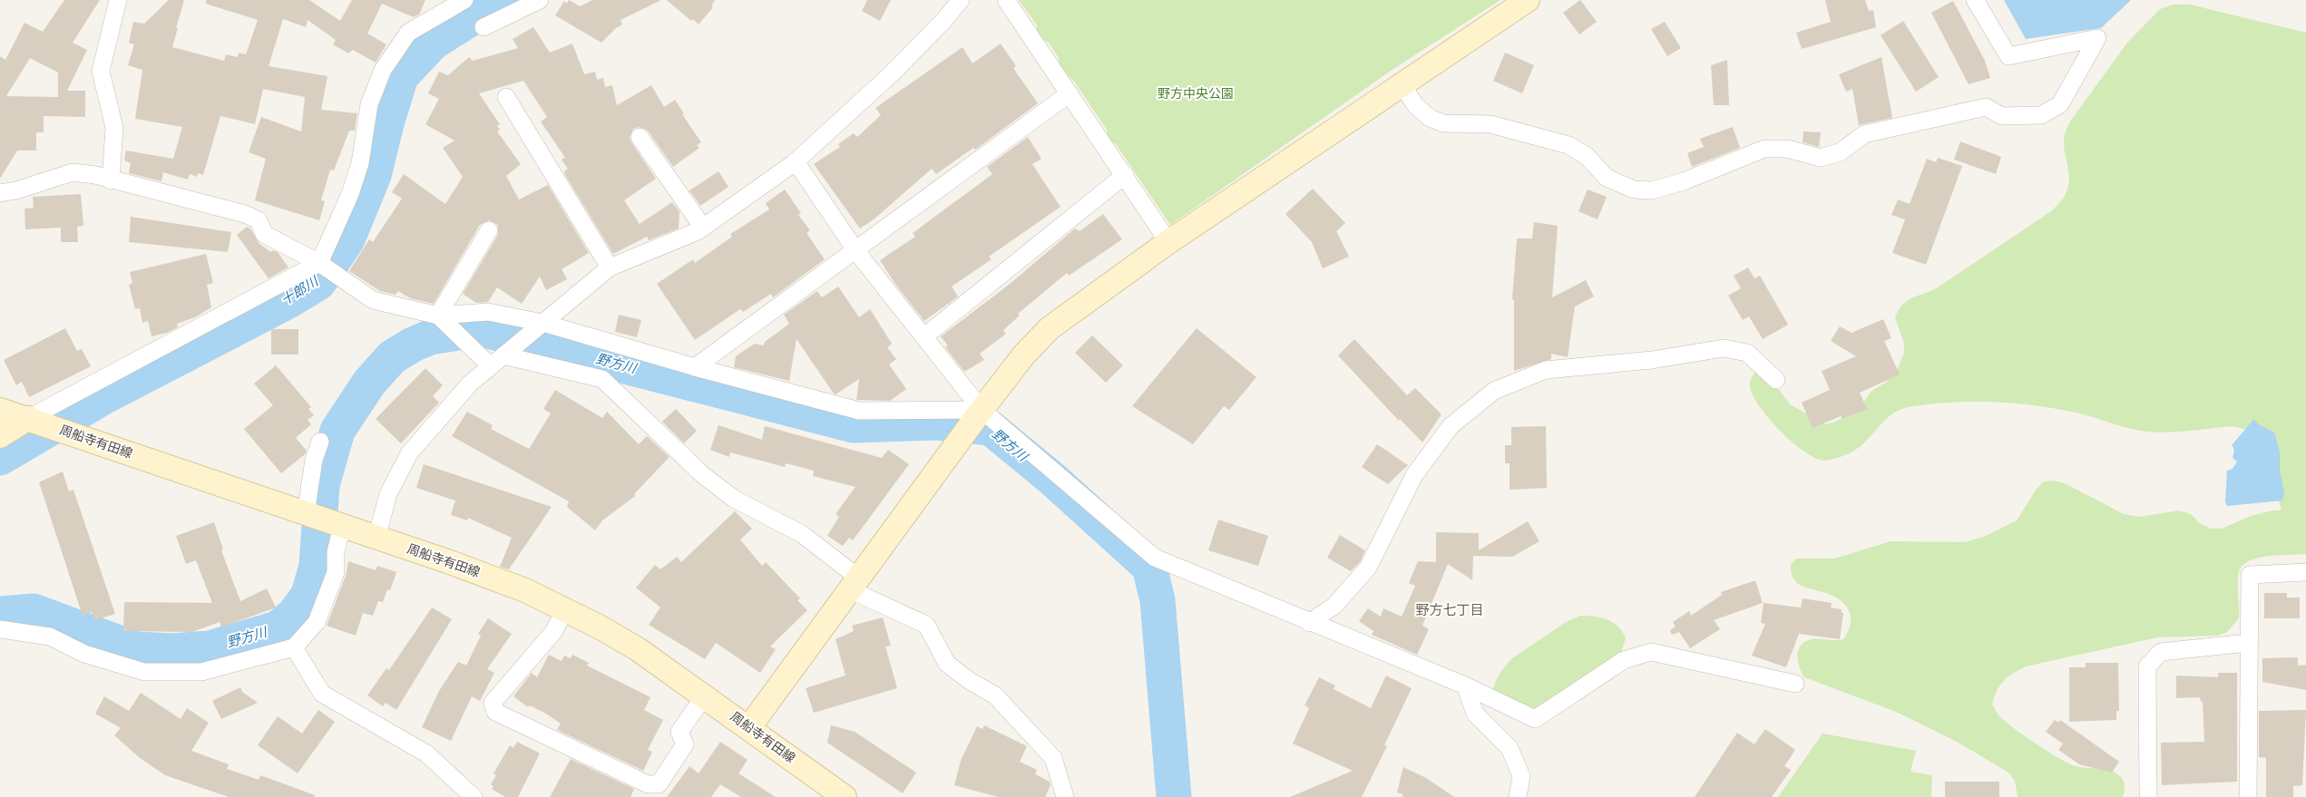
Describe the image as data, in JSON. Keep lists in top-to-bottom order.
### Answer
{
  "streets": {
    "street": ["周船寺有田線"]
  },
  "districts": ["野方七丁目"],
  "water": ["十郎川", "野方川"],
  "parks": ["野方中央公園"]
}
